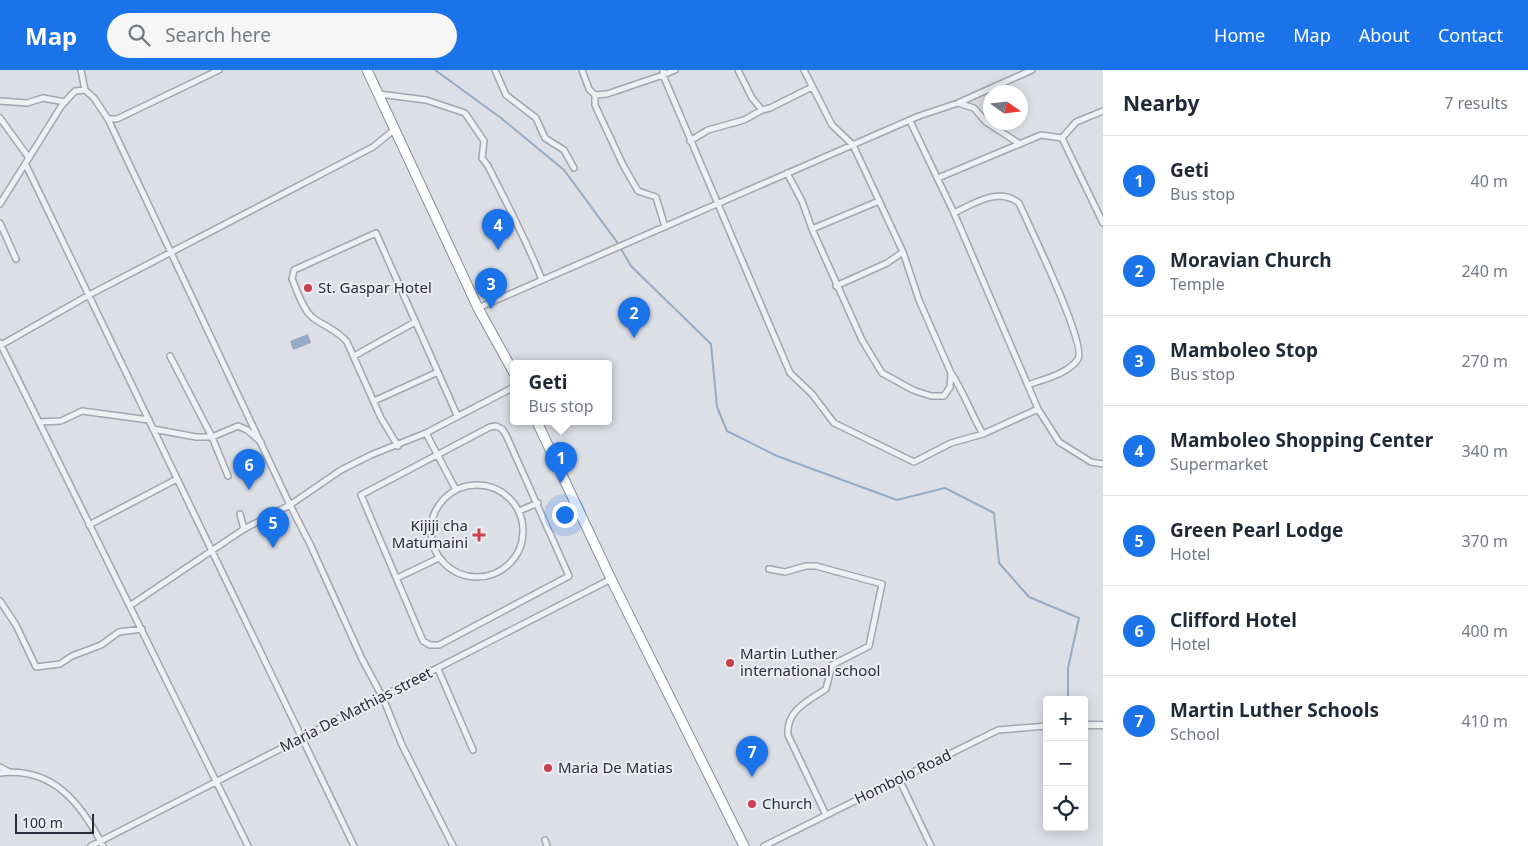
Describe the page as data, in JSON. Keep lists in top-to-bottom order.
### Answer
{
  "streets": {
    "street": ["Maria De Mathias street", "Hombolo Road"]
  },
  "places": {
    "other": [
      "St. Gaspar Hotel",
      "Martin Luther international school",
      "Maria De Matias",
      "Church"
    ],
    "health": ["Kijiji cha Matumaini"]
  },
  "scale_bar": "100 m",
  "north": "right",
  "page": {
    "header": "Map",
    "search": "Search here",
    "nav": [
      "Home",
      "Map",
      "About",
      "Contact"
    ],
    "heading": ["Nearby", "7 results"],
    "list": [
      {
        "mark": "1",
        "name": "Geti",
        "note": "Bus stop",
        "value": "40 m"
      },
      {
        "mark": "2",
        "name": "Moravian Church",
        "note": "Temple",
        "value": "240 m"
      },
      {
        "mark": "3",
        "name": "Mamboleo Stop",
        "note": "Bus stop",
        "value": "270 m"
      },
      {
        "mark": "4",
        "name": "Mamboleo Shopping Center",
        "note": "Supermarket",
        "value": "340 m"
      },
      {
        "mark": "5",
        "name": "Green Pearl Lodge",
        "note": "Hotel",
        "value": "370 m"
      },
      {
        "mark": "6",
        "name": "Clifford Hotel",
        "note": "Hotel",
        "value": "400 m"
      },
      {
        "mark": "7",
        "name": "Martin Luther Schools",
        "note": "School",
        "value": "410 m"
      }
    ],
    "pins": [
      "4",
      "3",
      "2",
      "1",
      "6",
      "5",
      "7"
    ],
    "popup": ["Geti", "Bus stop"],
    "map_buttons": ["+", "−"],
    "scale": "100 m"
  }
}
